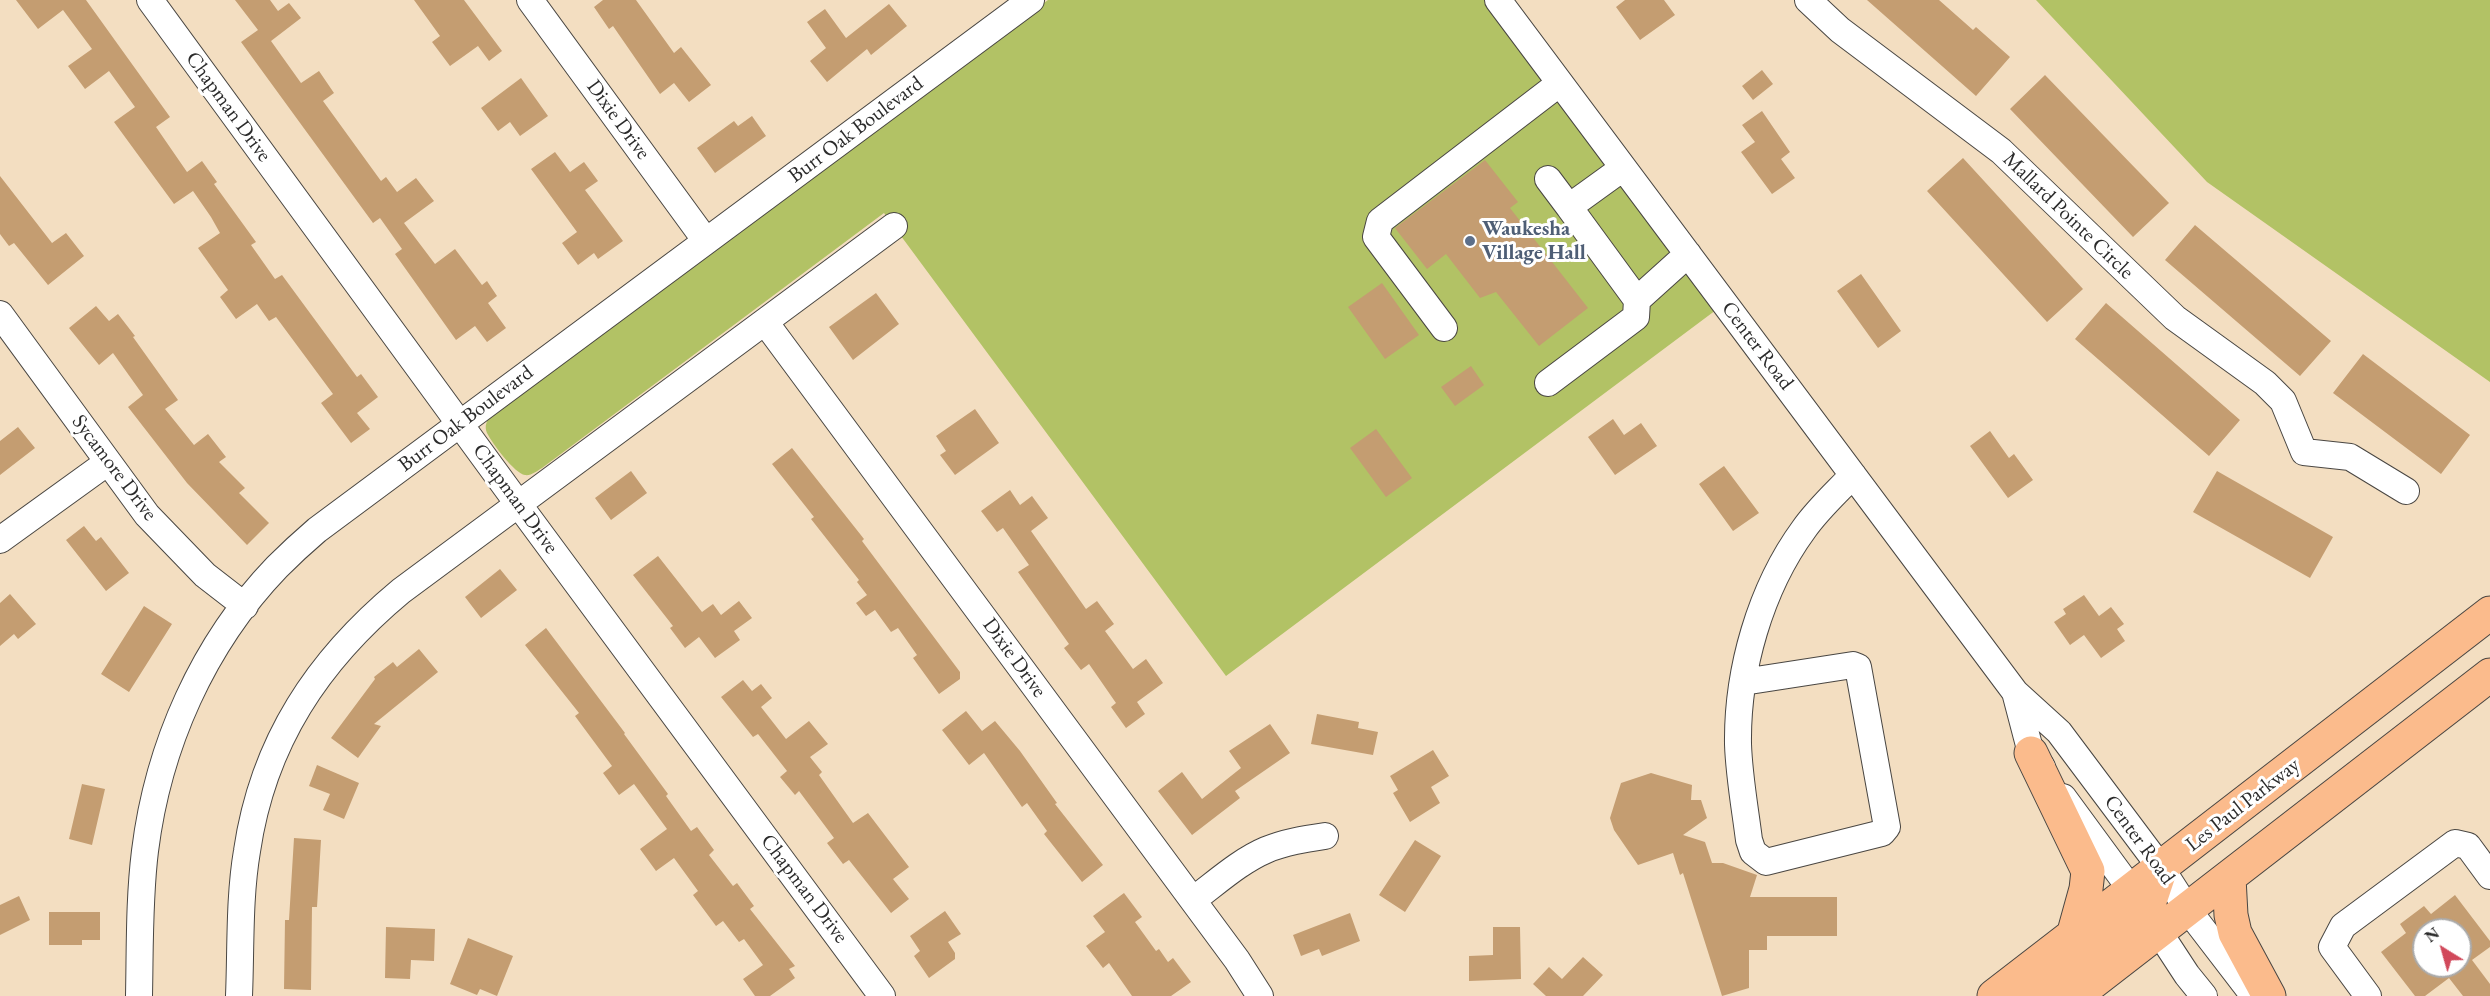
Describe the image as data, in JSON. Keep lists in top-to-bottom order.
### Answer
{
  "streets": {
    "main road": ["Les Paul Parkway"],
    "street": [
      "Chapman Drive",
      "Dixie Drive",
      "Burr Oak Boulevard",
      "Mallard Pointe Circle",
      "Center Road",
      "Sycamore Drive"
    ]
  },
  "crossings": [
    ["Chapman Drive", "Burr Oak Boulevard"],
    ["Dixie Drive", "Burr Oak Boulevard"],
    ["Burr Oak Boulevard", "Sycamore Drive"],
    ["Center Road", "Les Paul Parkway"]
  ],
  "places": ["Waukesha Village Hall"],
  "north": "top left"
}
